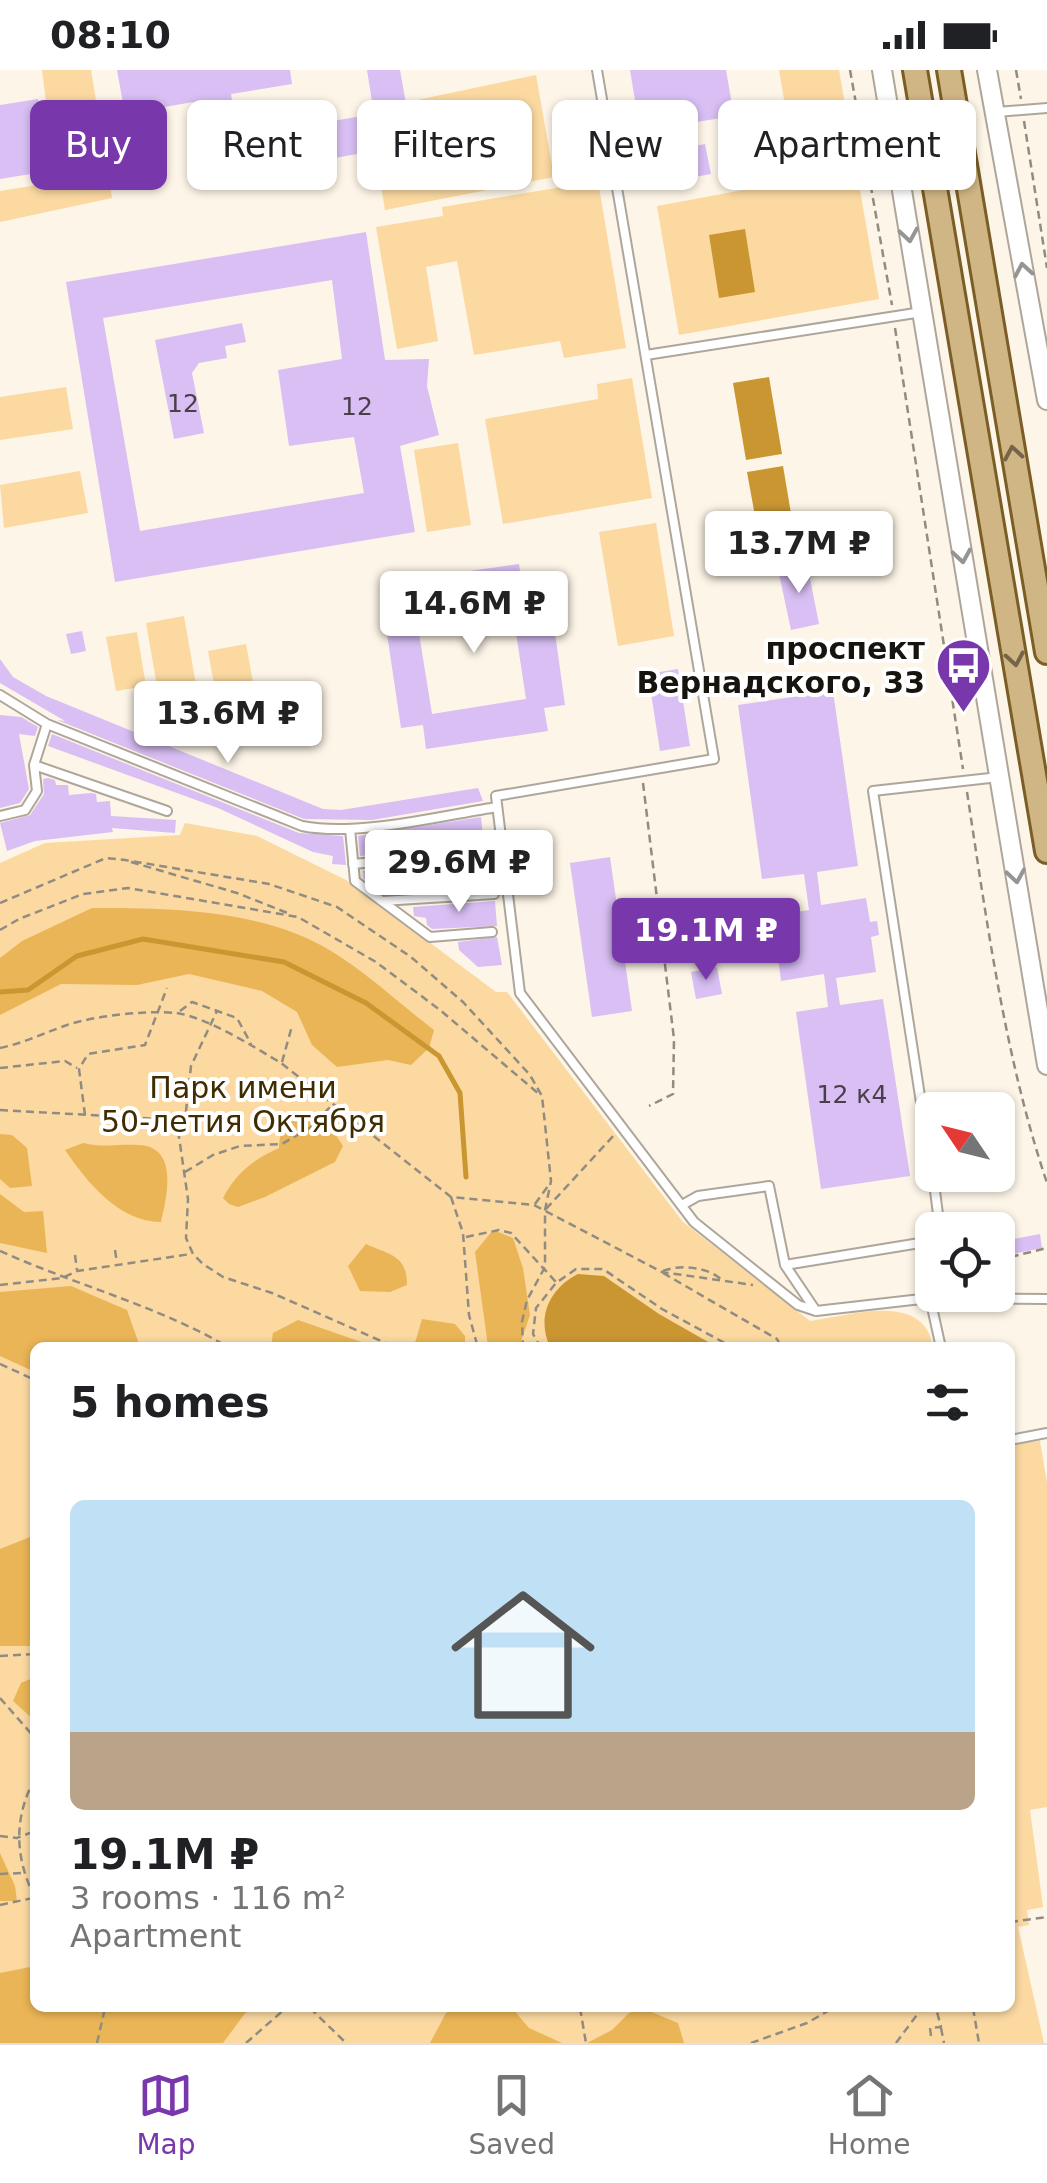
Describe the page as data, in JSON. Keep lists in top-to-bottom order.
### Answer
{
  "parks": ["Парк имени 50-летия Октября"],
  "places": {
    "bus stop": ["проспект Вернадского, 33"]
  },
  "house_numbers": ["12", "12", "12 к4"],
  "north": "top left",
  "page": {
    "status": "08:10",
    "chip": [
      "Buy",
      "Rent",
      "Filters",
      "New",
      "Apartment"
    ],
    "price": [
      "13.7M ₽",
      "14.6M ₽",
      "13.6M ₽",
      "29.6M ₽",
      "19.1M ₽"
    ],
    "heading": "5 homes",
    "list": [
      {
        "name": "19.1M ₽",
        "note": "3 rooms · 116 m² · Apartment"
      }
    ],
    "tabs": ["Map", "Saved", "Home"]
  }
}
